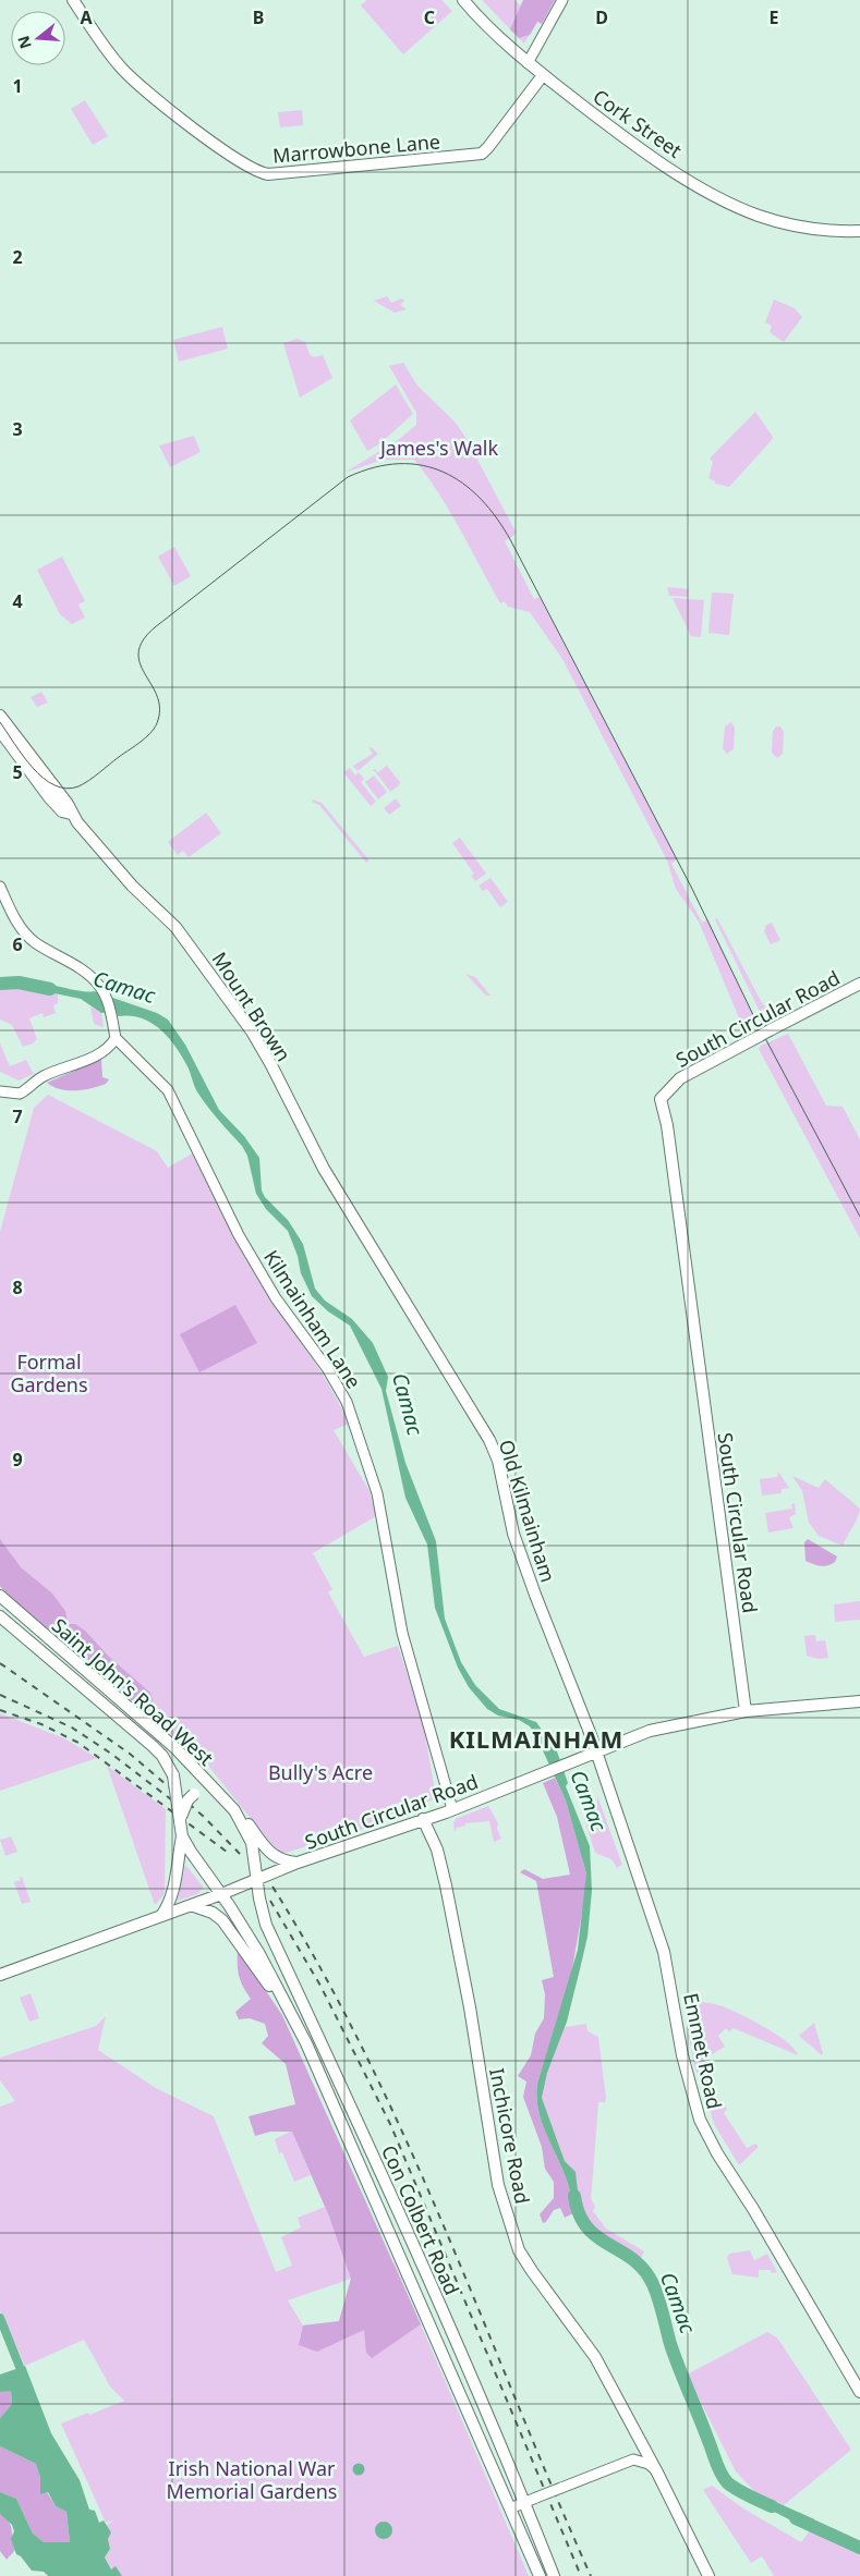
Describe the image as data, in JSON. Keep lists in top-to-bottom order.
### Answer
{
  "streets": {
    "main road": [
      "Cork Street",
      "Marrowbone Lane",
      "Mount Brown",
      "South Circular Road",
      "Old Kilmainham",
      "Saint John's Road West",
      "Emmet Road",
      "Inchicore Road",
      "Con Colbert Road"
    ],
    "street": ["Kilmainham Lane"]
  },
  "crossings": [
    ["Cork Street", "Marrowbone Lane"],
    ["Mount Brown", "Old Kilmainham"],
    ["South Circular Road", "Kilmainham Lane"],
    ["South Circular Road", "Old Kilmainham"],
    ["South Circular Road", "Saint John's Road West"],
    ["South Circular Road", "Emmet Road"],
    ["South Circular Road", "Inchicore Road"],
    ["South Circular Road", "Con Colbert Road"],
    ["Old Kilmainham", "Emmet Road"],
    ["Saint John's Road West", "Con Colbert Road"]
  ],
  "districts": ["KILMAINHAM"],
  "water": ["Camac"],
  "parks": [
    "James's Walk",
    "Formal Gardens",
    "Bully's Acre",
    "Irish National War Memorial Gardens"
  ],
  "north": "left",
  "grid": {
    "columns": [
      "A",
      "B",
      "C",
      "D",
      "E"
    ],
    "rows": [
      "1",
      "2",
      "3",
      "4",
      "5",
      "6",
      "7",
      "8",
      "9"
    ]
  }
}
